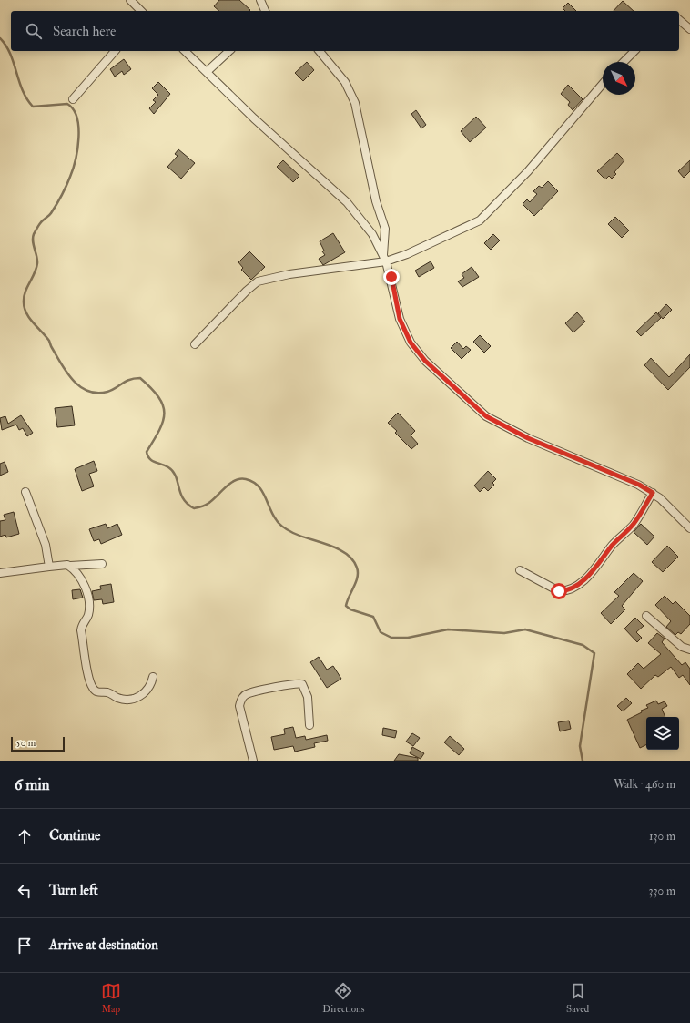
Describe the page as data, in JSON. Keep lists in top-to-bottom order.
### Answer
{
  "scale_bar": "50 m",
  "north": "bottom right",
  "page": {
    "search": "Search here",
    "scale": "50 m",
    "heading": ["6 min", "Walk · 460 m"],
    "list": [
      ["Continue", "130 m"],
      ["Turn left", "330 m"],
      "Arrive at destination"
    ],
    "nav": ["Map", "Directions", "Saved"]
  }
}
